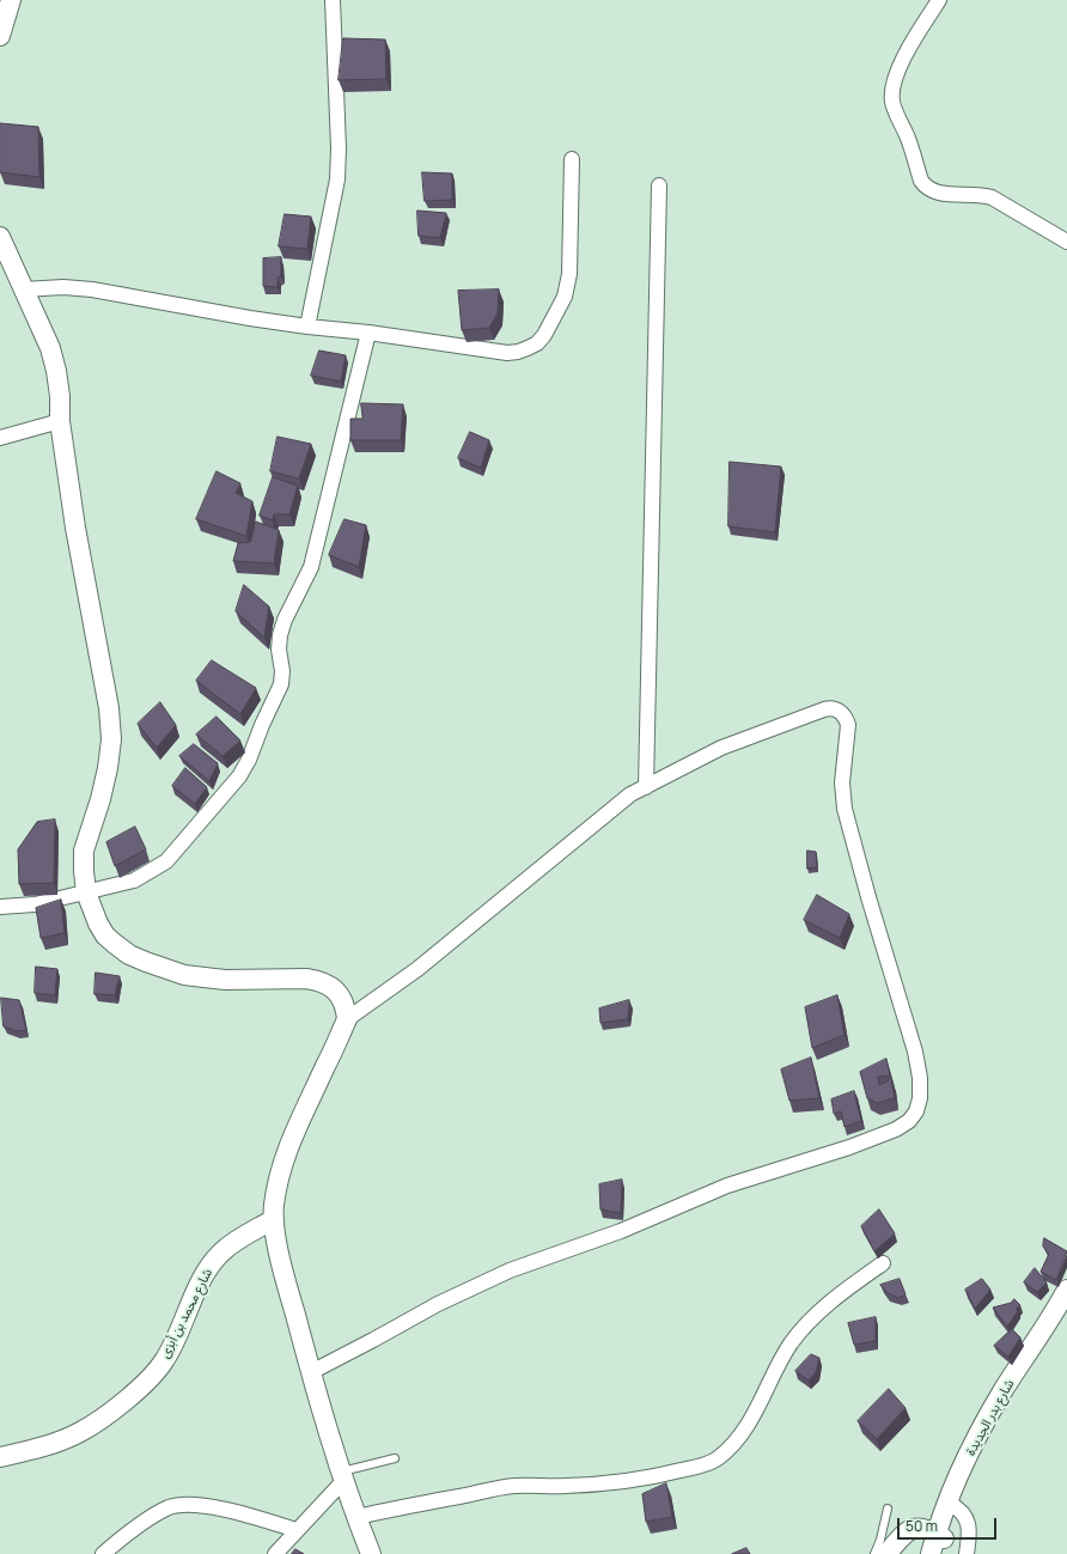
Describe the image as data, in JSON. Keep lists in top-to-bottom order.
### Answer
{
  "streets": {
    "street": ["شارع محمد بن أبزى", "شارع بدر الجديدة"]
  },
  "scale_bar": "50 m"
}
